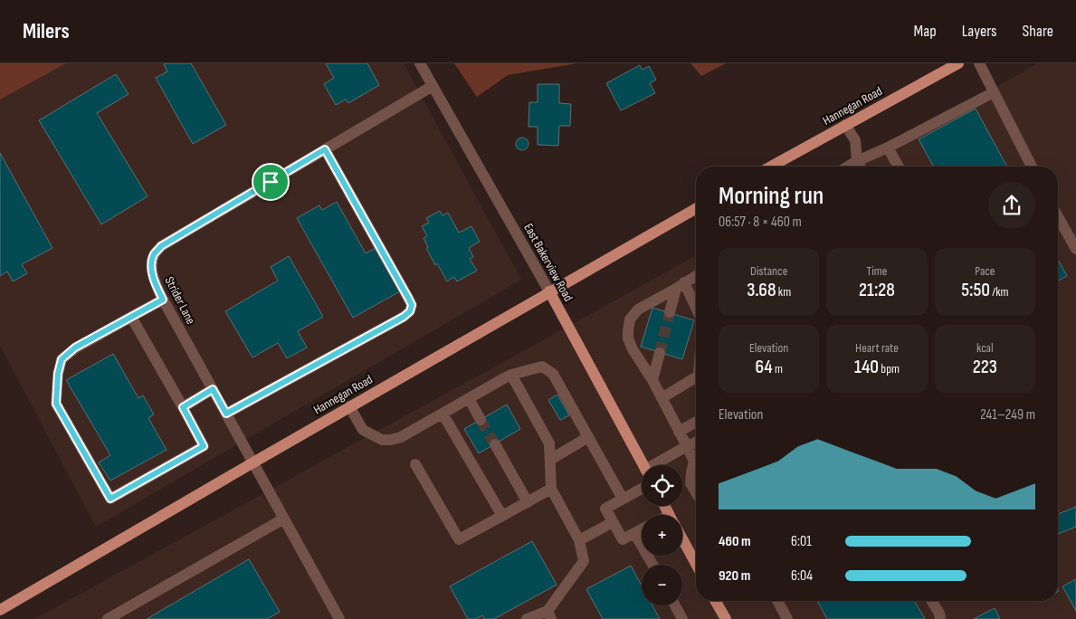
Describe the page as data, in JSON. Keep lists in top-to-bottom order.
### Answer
{
  "streets": {
    "main road": ["Hannegan Road", "East Bakerview Road"],
    "street": ["Strider Lane"]
  },
  "crossings": [
    ["Hannegan Road", "East Bakerview Road"],
    ["Hannegan Road", "Strider Lane"],
    ["East Bakerview Road", "Strider Lane"]
  ],
  "page": {
    "header": "Milers",
    "nav": ["Map", "Layers", "Share"],
    "heading": ["Morning run", "06:57 · 8 × 460 m"],
    "stats": [
      ["Distance", "3.68 km"],
      ["Time", "21:28"],
      ["Pace", "5:50 /km"],
      ["Elevation", "64 m"],
      ["Heart rate", "140 bpm"],
      ["kcal", "223"]
    ],
    "chart": ["Elevation", "241–249 m"],
    "map_buttons": ["+", "−"],
    "list": [
      {
        "name": "460 m",
        "note": "6:01"
      },
      {
        "name": "920 m",
        "note": "6:04"
      }
    ]
  }
}
